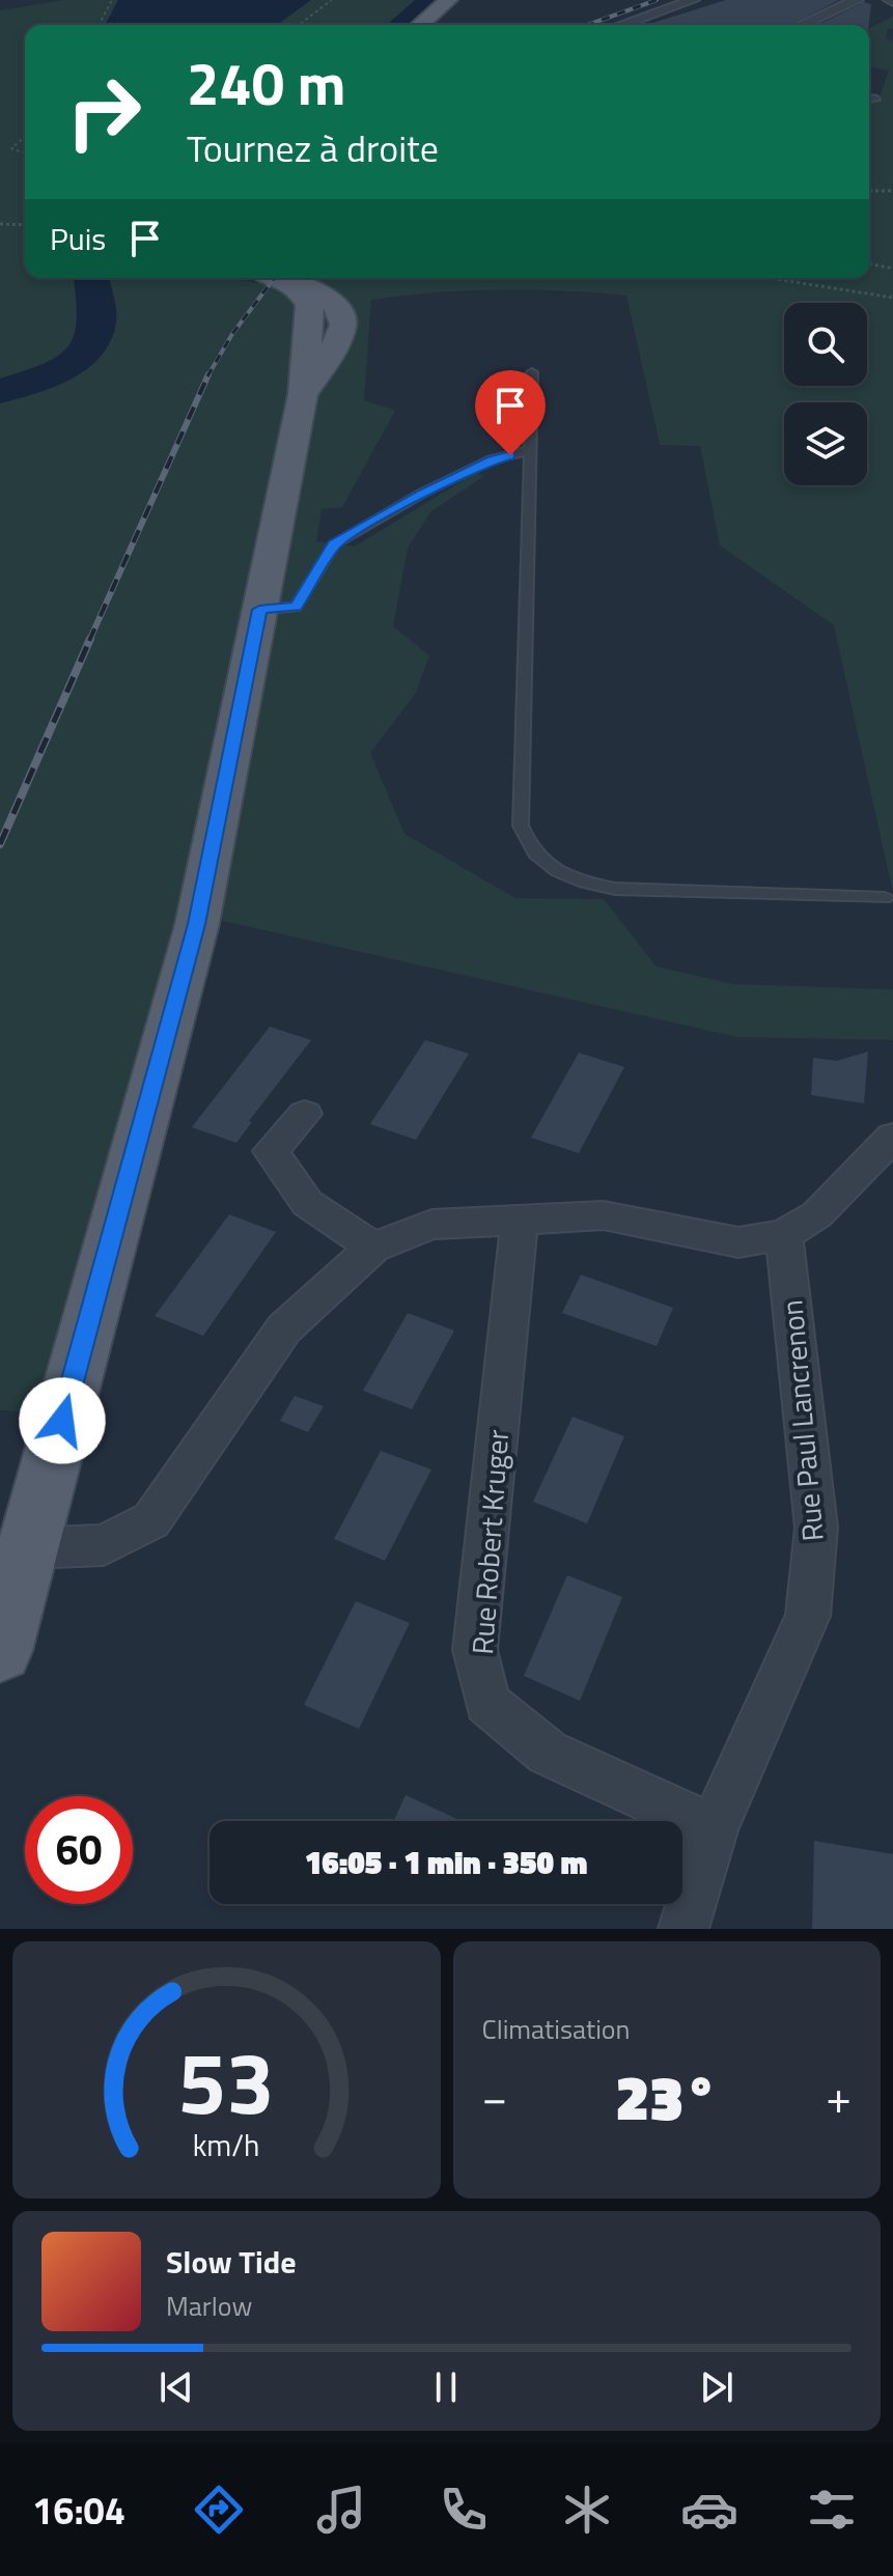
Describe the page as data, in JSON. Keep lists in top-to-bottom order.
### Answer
{
  "streets": {
    "street": ["Rue Paul Lancrenon", "Rue Robert Kruger"]
  },
  "crossings": [
    ["Rue Paul Lancrenon", "Rue Robert Kruger"]
  ],
  "page": {
    "turn": ["240 m", "Tournez à droite"],
    "then": "Puis",
    "limit": "60",
    "trip": "16:05 · 1 min · 350 m",
    "tile": "Climatisation",
    "heat": ["−", "23°", "+"],
    "song": ["Slow Tide", "Marlow"],
    "tabs": "16:04",
    "gauge": ["53", "km/h"]
  }
}
